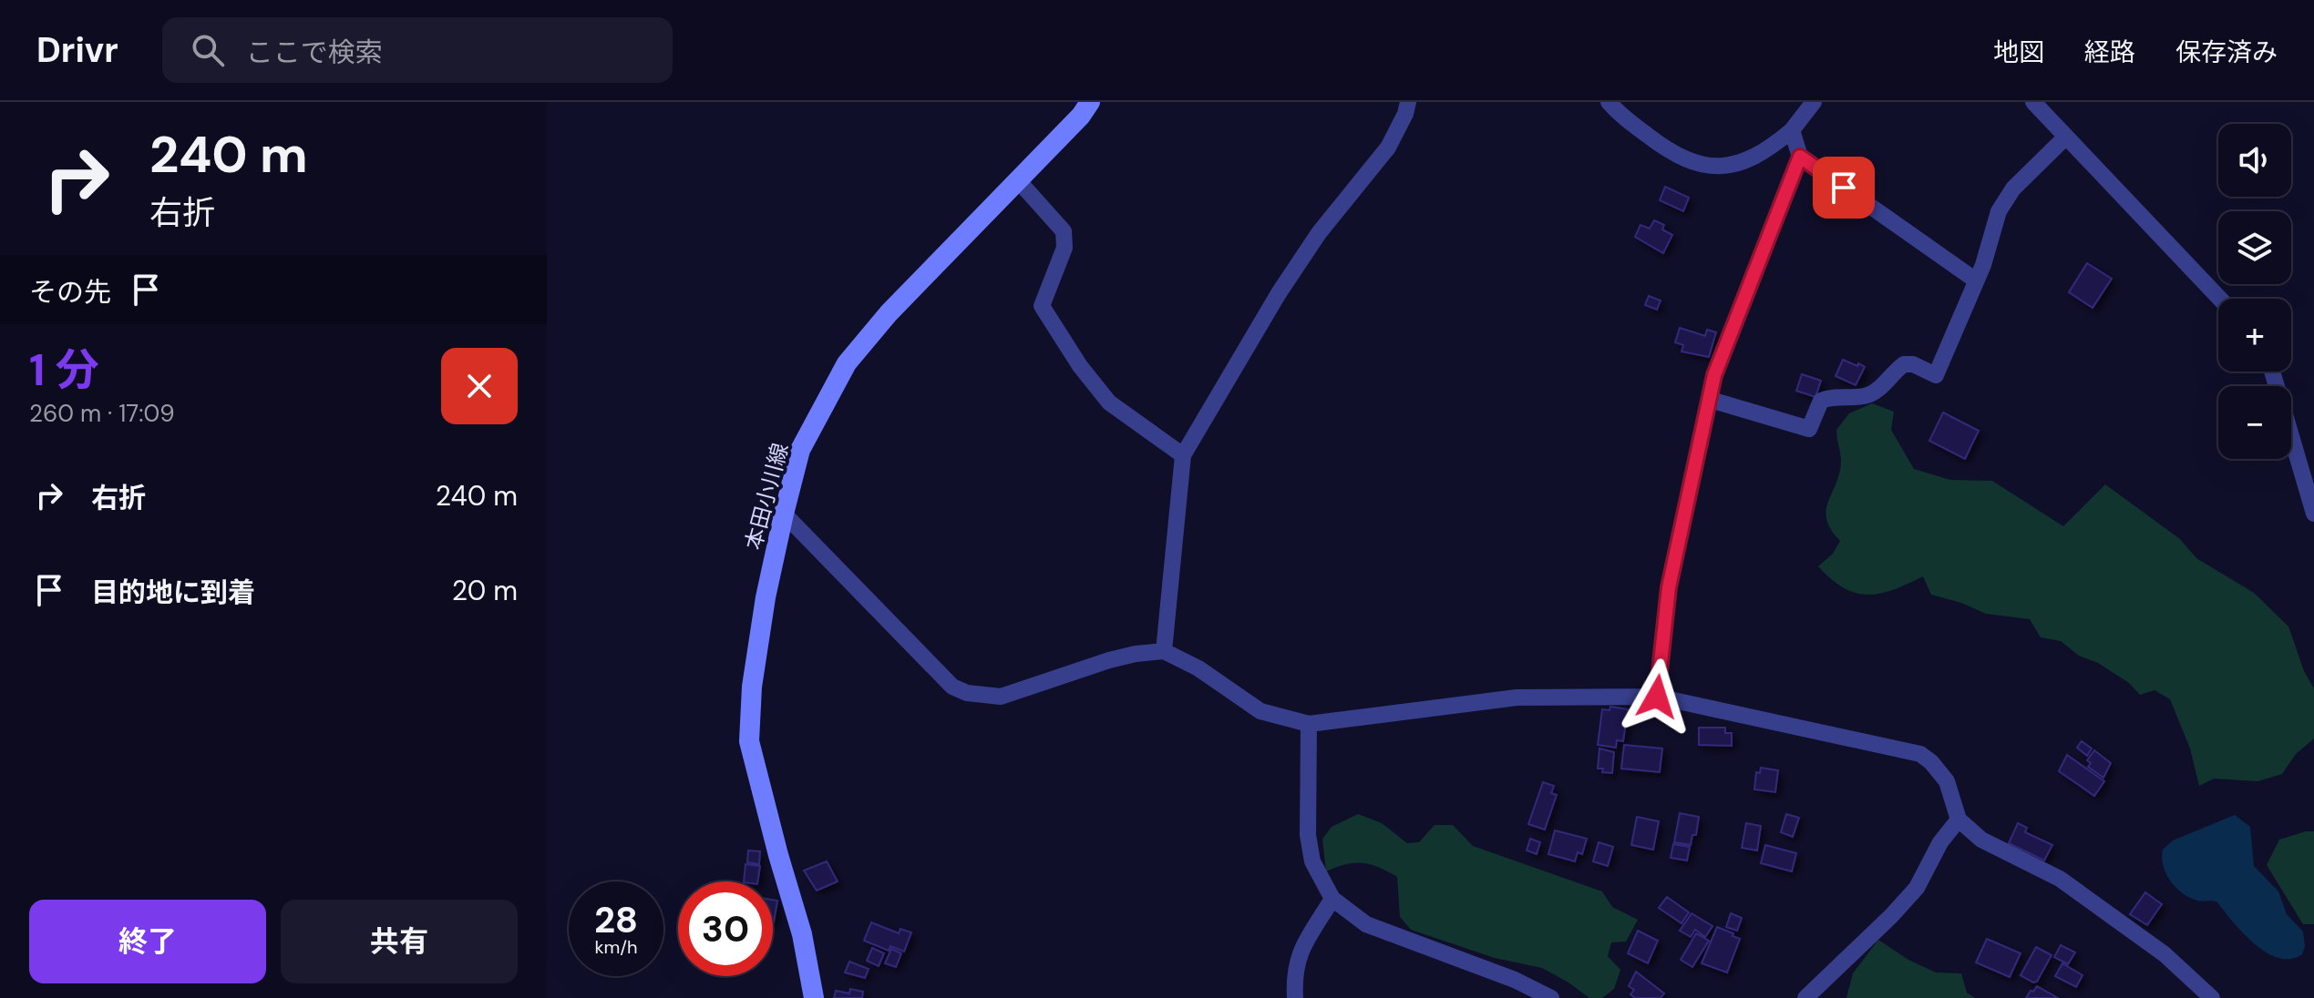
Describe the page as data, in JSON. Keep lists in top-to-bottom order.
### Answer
{
  "streets": {
    "main road": ["本田小川線"]
  },
  "page": {
    "header": "Drivr",
    "search": "ここで検索",
    "nav": ["地図", "経路", "保存済み"],
    "turn": ["240 m", "右折"],
    "map_buttons": ["+", "−"],
    "then": "その先",
    "heading": ["1 分", "260 m · 17:09"],
    "list": [
      {
        "name": "右折",
        "value": "240 m"
      },
      {
        "name": "目的地に到着",
        "value": "20 m"
      }
    ],
    "speed": "28 km/h",
    "limit": "30",
    "buttons": ["終了", "共有"]
  }
}
